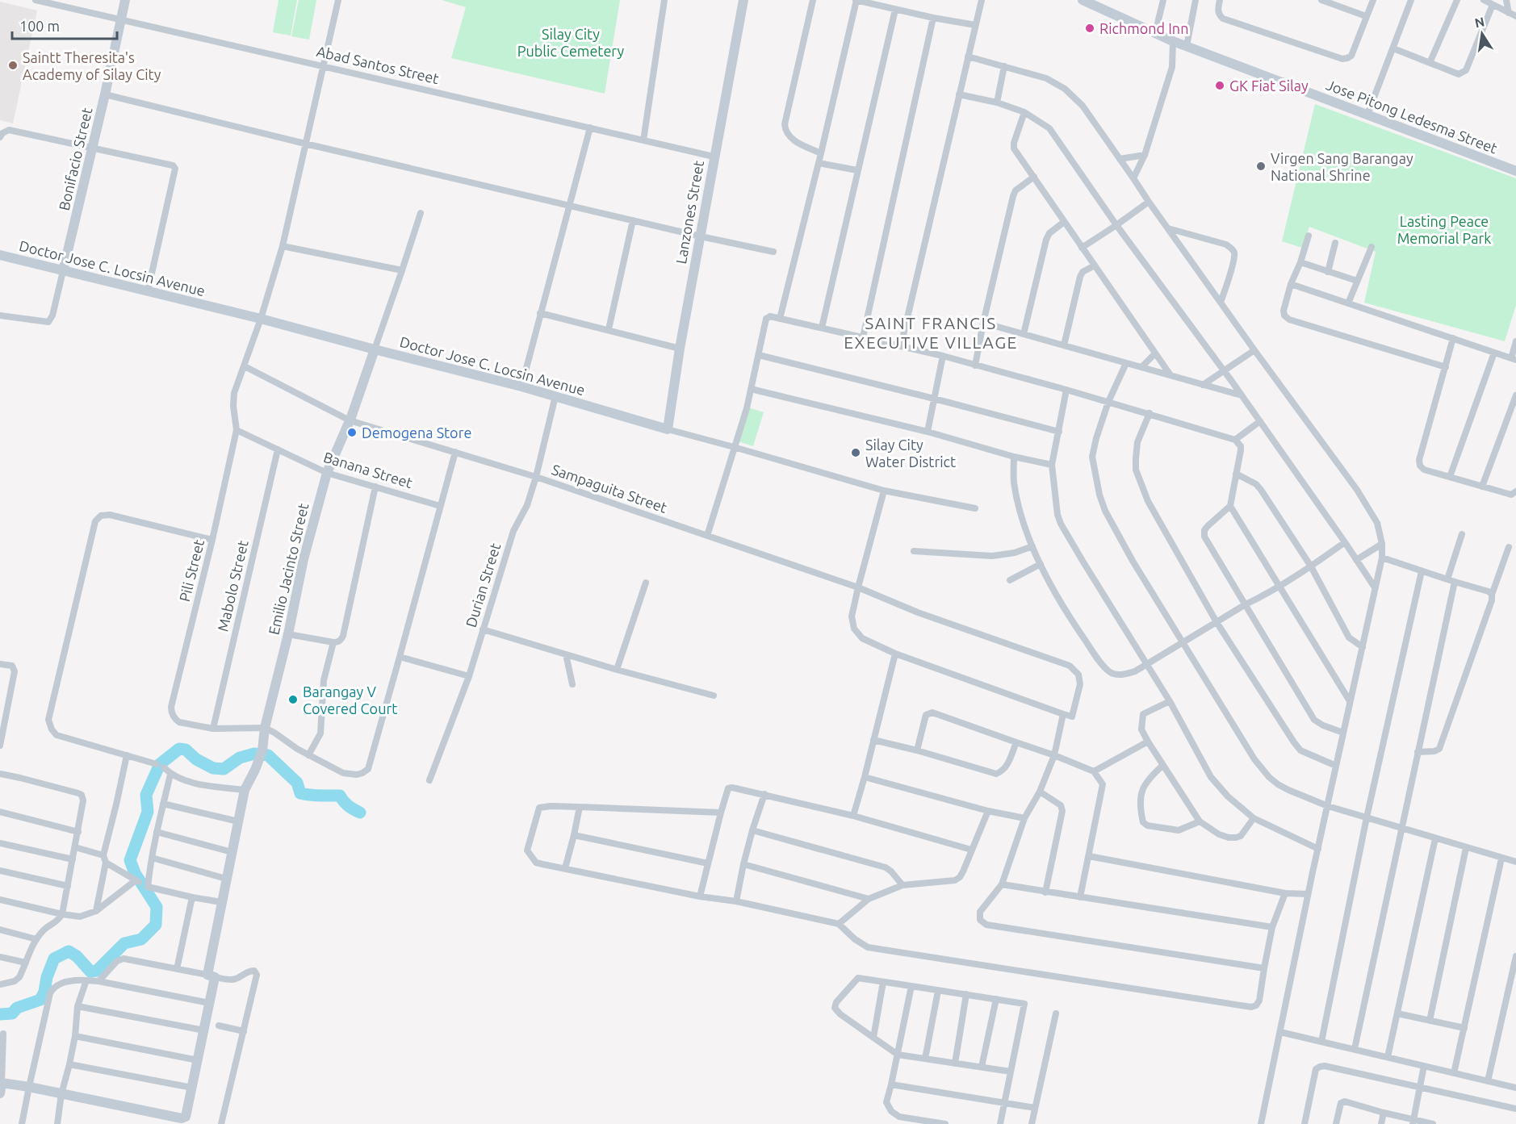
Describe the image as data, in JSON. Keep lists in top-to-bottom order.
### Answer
{
  "streets": {
    "street": [
      "Abad Santos Street",
      "Jose Pitong Ledesma Street",
      "Bonifacio Street",
      "Lanzones Street",
      "Doctor Jose C. Locsin Avenue",
      "Banana Street",
      "Sampaguita Street",
      "Emilio Jacinto Street",
      "Pili Street",
      "Durian Street",
      "Mabolo Street"
    ]
  },
  "crossings": [
    ["Abad Santos Street", "Bonifacio Street"],
    ["Abad Santos Street", "Lanzones Street"],
    ["Bonifacio Street", "Doctor Jose C. Locsin Avenue"],
    ["Lanzones Street", "Doctor Jose C. Locsin Avenue"],
    ["Doctor Jose C. Locsin Avenue", "Emilio Jacinto Street"],
    ["Doctor Jose C. Locsin Avenue", "Durian Street"],
    ["Banana Street", "Emilio Jacinto Street"],
    ["Banana Street", "Pili Street"],
    ["Banana Street", "Mabolo Street"],
    ["Sampaguita Street", "Emilio Jacinto Street"],
    ["Sampaguita Street", "Durian Street"],
    ["Pili Street", "Mabolo Street"]
  ],
  "districts": ["SAINT FRANCIS EXECUTIVE VILLAGE"],
  "parks": ["Silay City Public Cemetery", "Lasting Peace Memorial Park"],
  "places": [
    "Richmond Inn",
    "Saintt Theresita's Academy of Silay City",
    "GK Fiat Silay",
    "Virgen Sang Barangay National Shrine",
    "Demogena Store",
    "Silay City Water District",
    "Barangay V Covered Court"
  ],
  "scale_bar": "100 m",
  "north": "top"
}
